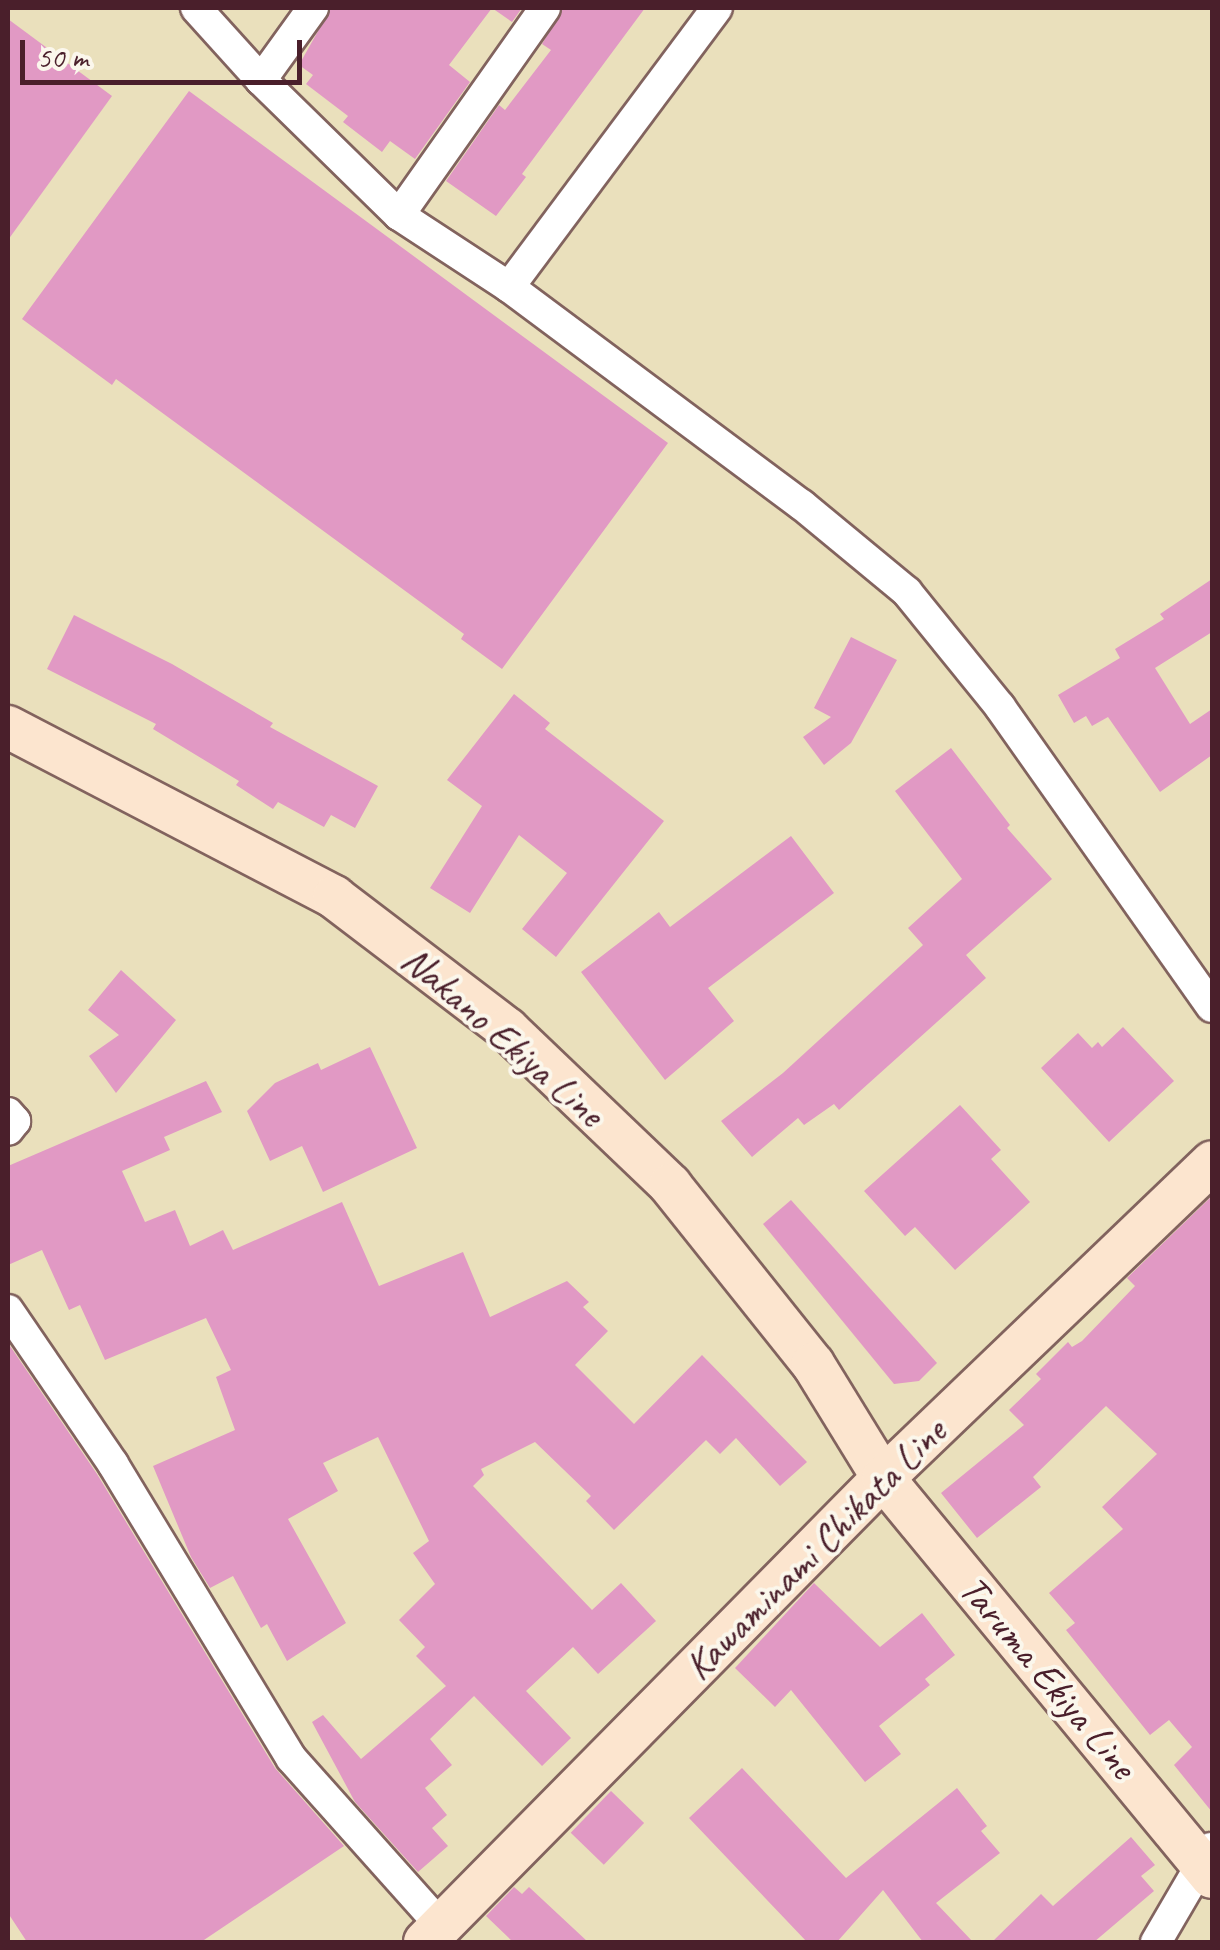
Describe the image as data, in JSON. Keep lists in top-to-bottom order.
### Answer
{
  "streets": {
    "main road": ["Nakano Ekiya Line", "Kawaminami Chikata Line", "Taruma Ekiya Line"]
  },
  "crossings": [
    ["Nakano Ekiya Line", "Kawaminami Chikata Line"],
    ["Nakano Ekiya Line", "Taruma Ekiya Line"],
    ["Kawaminami Chikata Line", "Taruma Ekiya Line"]
  ],
  "scale_bar": "50 m"
}
